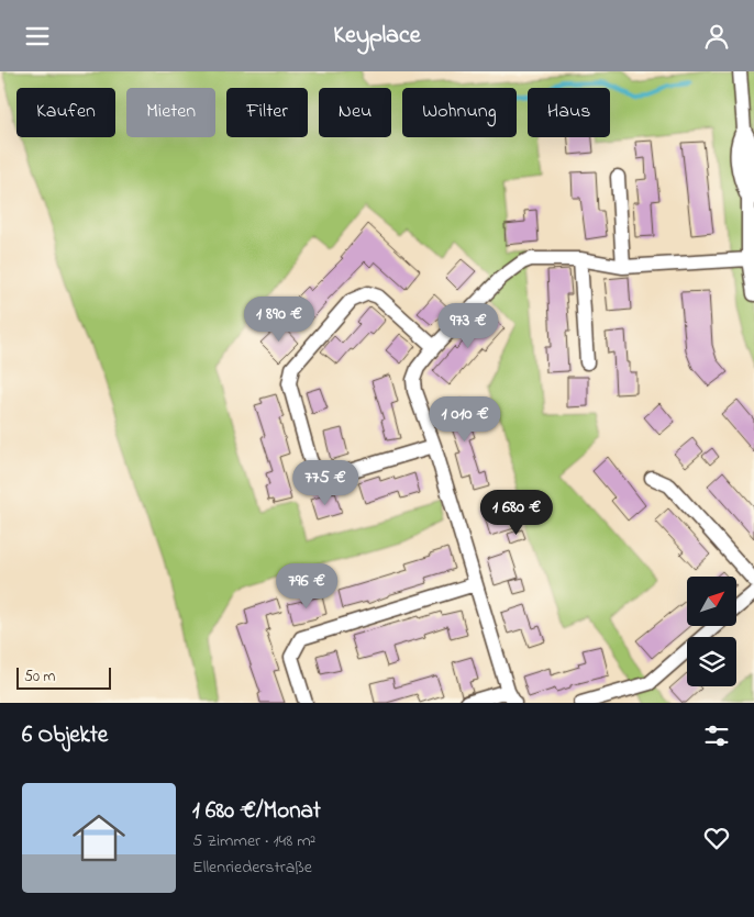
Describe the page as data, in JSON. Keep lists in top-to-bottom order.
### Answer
{
  "scale_bar": "50 m",
  "north": "top right",
  "page": {
    "header": "Keyplace",
    "chip": [
      "Kaufen",
      "Mieten",
      "Filter",
      "Neu",
      "Wohnung",
      "Haus"
    ],
    "price": [
      "1 890 €",
      "973 €",
      "1 010 €",
      "775 €",
      "1 680 €",
      "796 €"
    ],
    "scale": "50 m",
    "heading": "6 Objekte",
    "list": [
      {
        "name": "1 680 €/Monat",
        "note": "5 Zimmer · 148 m² · Ellenriederstraße"
      }
    ]
  }
}
